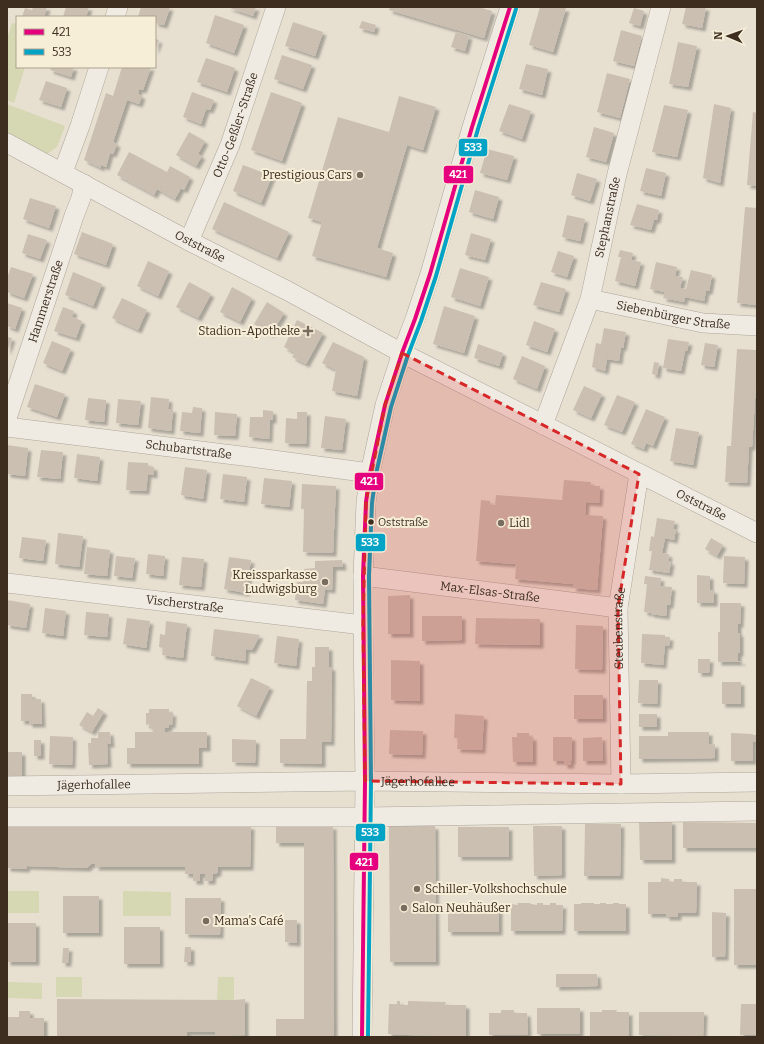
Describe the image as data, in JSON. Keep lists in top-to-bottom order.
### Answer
{
  "streets": {
    "street": [
      "Otto-Geßler-Straße",
      "Stephanstraße",
      "Oststraße",
      "Hammerstraße",
      "Siebenbürger Straße",
      "Schubartstraße",
      "Max-Elsas-Straße",
      "Vischerstraße",
      "Steubenstraße",
      "Jägerhofallee"
    ]
  },
  "crossings": [
    ["Otto-Geßler-Straße", "Oststraße"],
    ["Stephanstraße", "Oststraße"],
    ["Stephanstraße", "Siebenbürger Straße"],
    ["Oststraße", "Hammerstraße"],
    ["Oststraße", "Steubenstraße"],
    ["Max-Elsas-Straße", "Steubenstraße"],
    ["Steubenstraße", "Jägerhofallee"]
  ],
  "places": {
    "other": [
      "Prestigious Cars",
      "Oststraße",
      "Lidl",
      "Kreissparkasse Ludwigsburg",
      "Schiller-Volkshochschule",
      "Salon Neuhäußer",
      "Mama's Café"
    ],
    "health": ["Stadion-Apotheke"]
  },
  "lines": ["transit line 421", "transit line 533"],
  "legend": ["421", "533"],
  "north": "left"
}
